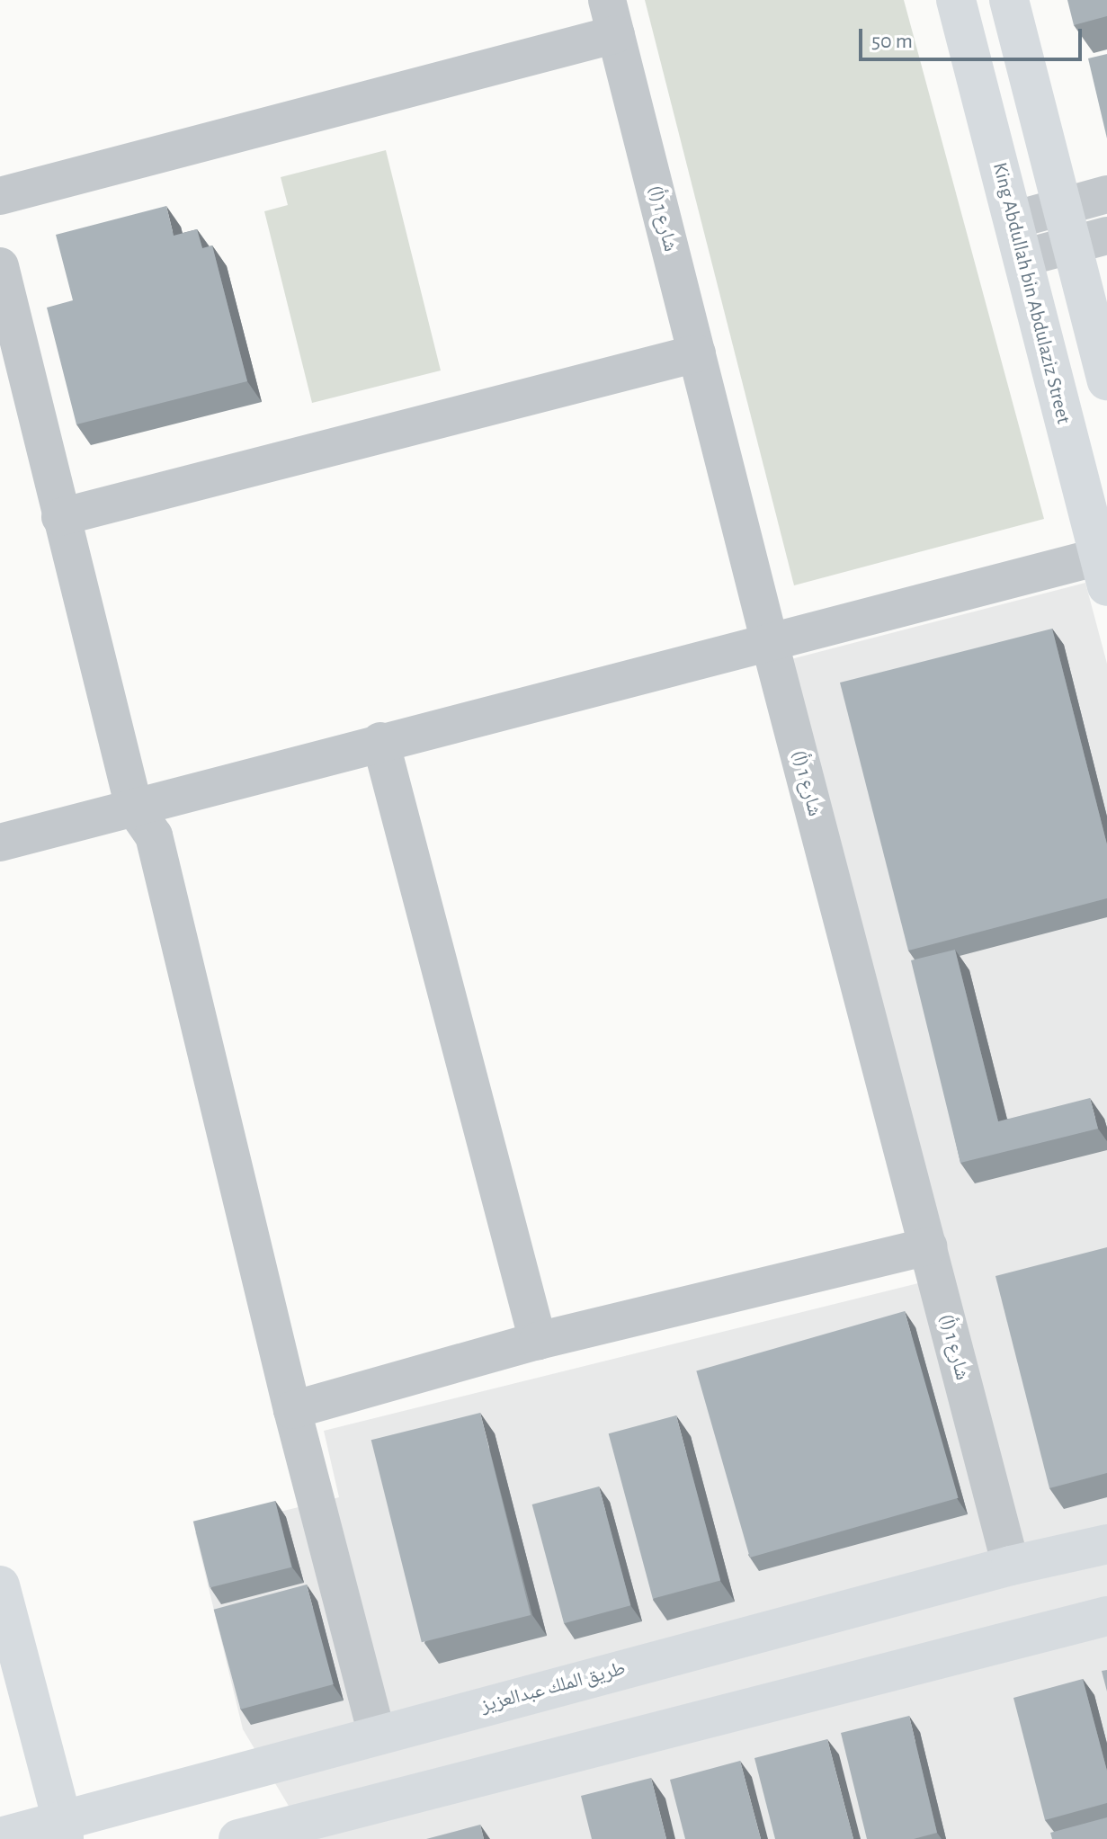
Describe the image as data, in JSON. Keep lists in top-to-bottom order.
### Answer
{
  "streets": {
    "main road": ["King Abdullah bin Abdulaziz Street", "طريق الملك عبدالعزيز"],
    "street": ["شارع 1 (أ)"]
  },
  "crossings": [
    ["شارع 1 (أ)", "طريق الملك عبدالعزيز"]
  ],
  "scale_bar": "50 m"
}
